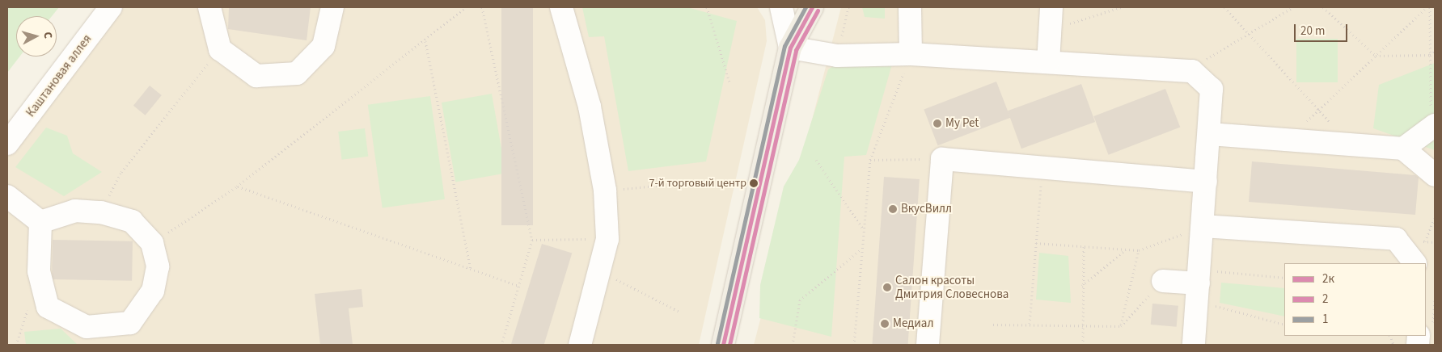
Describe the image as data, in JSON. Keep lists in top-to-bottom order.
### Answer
{
  "streets": {
    "street": ["Каштановая аллея"]
  },
  "places": [
    "My Pet",
    "7-й торговый центр",
    "ВкусВилл",
    "Салон красоты Дмитрия Словеснова",
    "Медиал"
  ],
  "lines": ["transit line 2к", "transit line 1", "transit line 2"],
  "legend": ["2к", "2", "1"],
  "scale_bar": "20 m",
  "north": "right"
}
